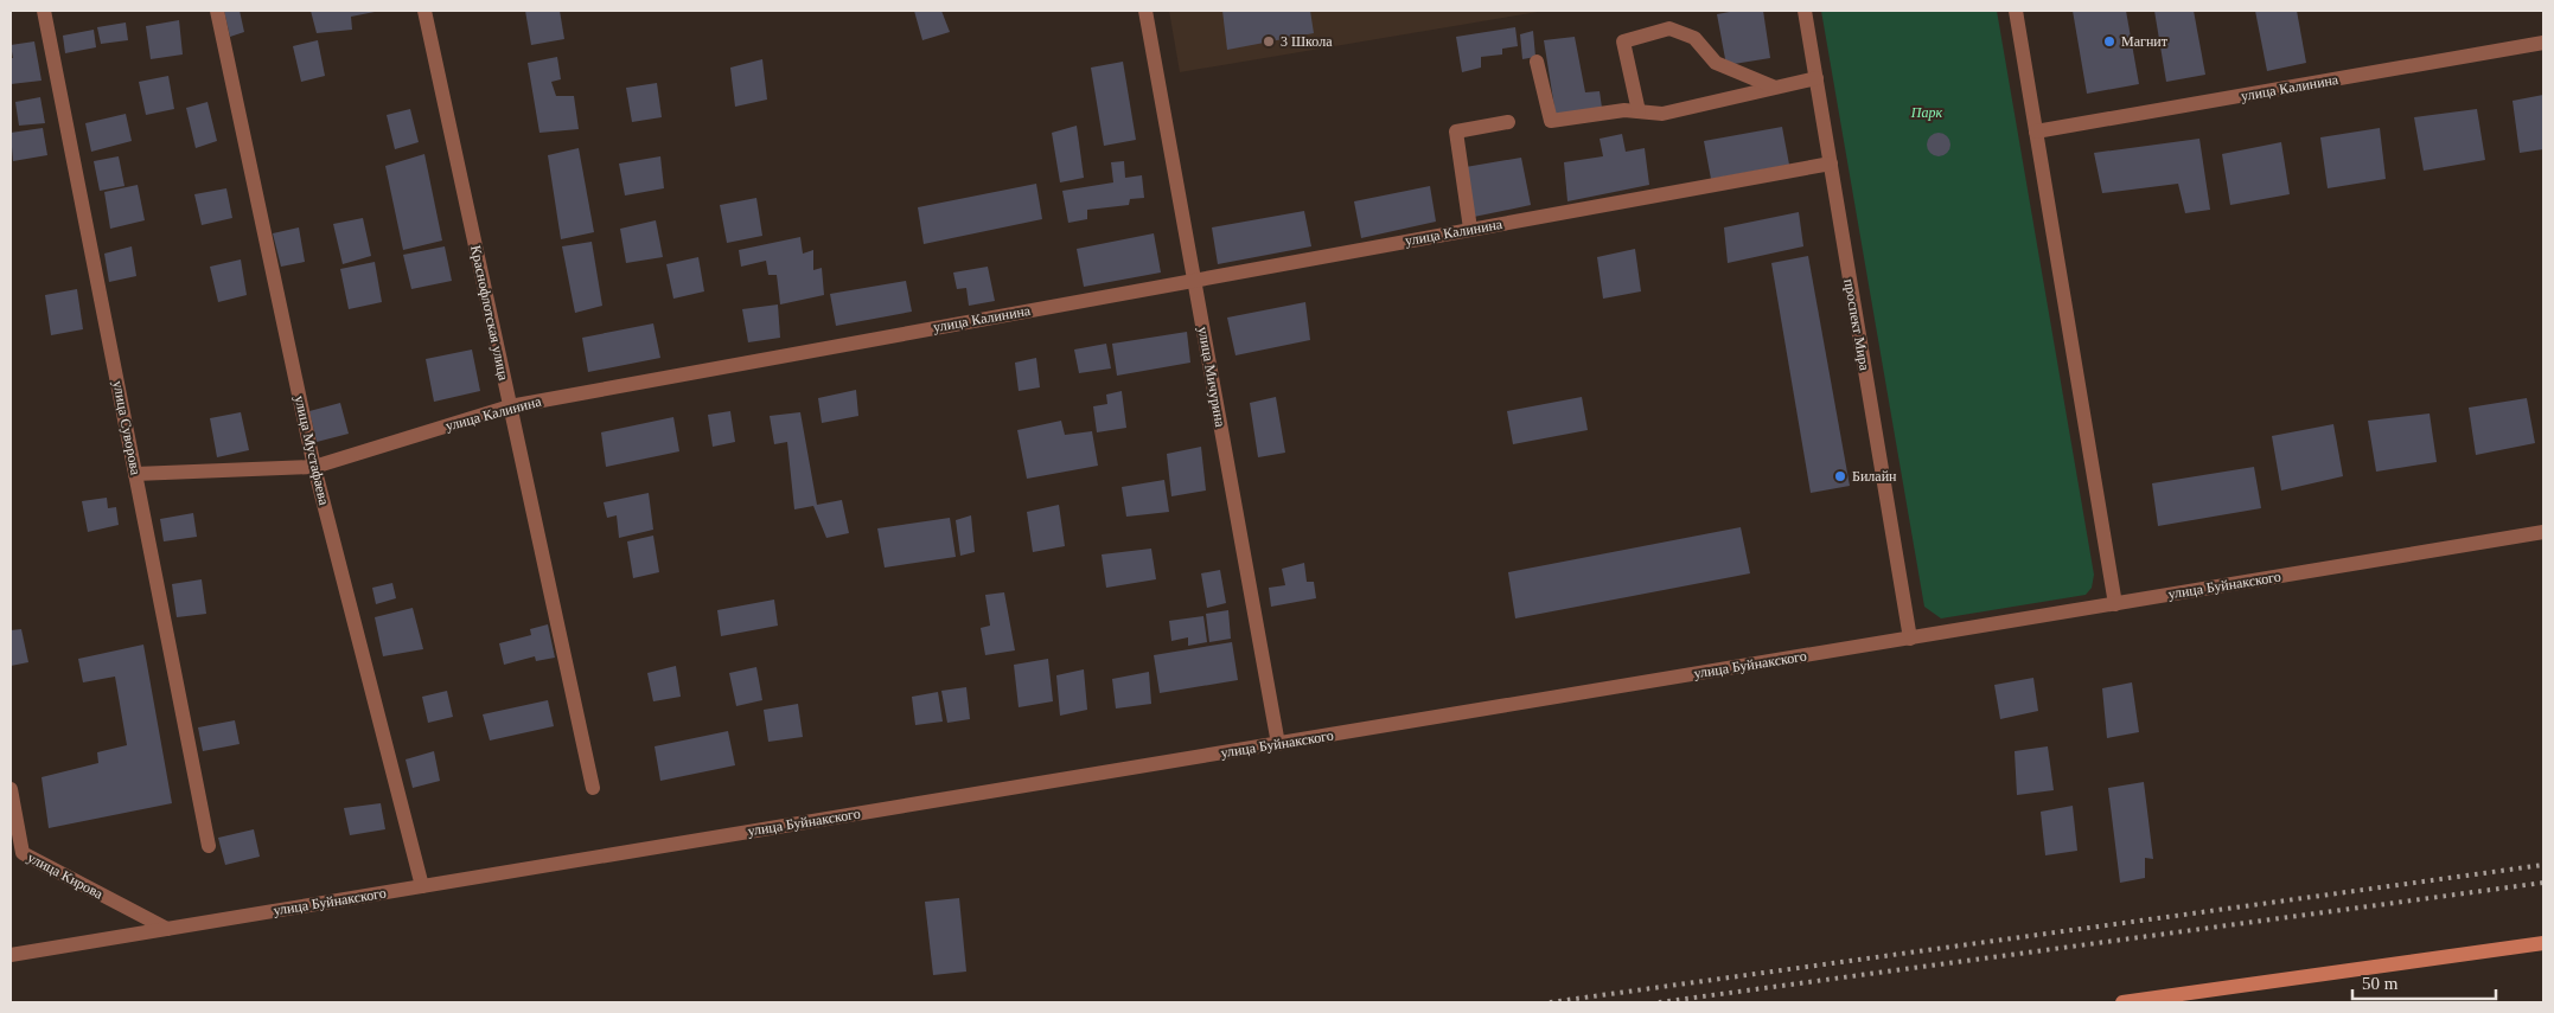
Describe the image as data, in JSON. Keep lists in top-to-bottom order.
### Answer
{
  "streets": {
    "street": [
      "улица Калинина",
      "Краснофлотская улица",
      "проспект Мира",
      "улица Мичурина",
      "улица Суворова",
      "улица Мустафаева",
      "улица Буйнакского",
      "улица Кирова"
    ]
  },
  "crossings": [
    ["улица Калинина", "Краснофлотская улица"],
    ["улица Калинина", "проспект Мира"],
    ["улица Калинина", "улица Мичурина"],
    ["улица Калинина", "улица Суворова"],
    ["улица Калинина", "улица Мустафаева"],
    ["проспект Мира", "улица Буйнакского"],
    ["улица Мичурина", "улица Буйнакского"],
    ["улица Мустафаева", "улица Буйнакского"],
    ["улица Буйнакского", "улица Кирова"]
  ],
  "parks": ["Парк"],
  "places": ["3 Школа", "Магнит", "Билайн"],
  "scale_bar": "50 m"
}
